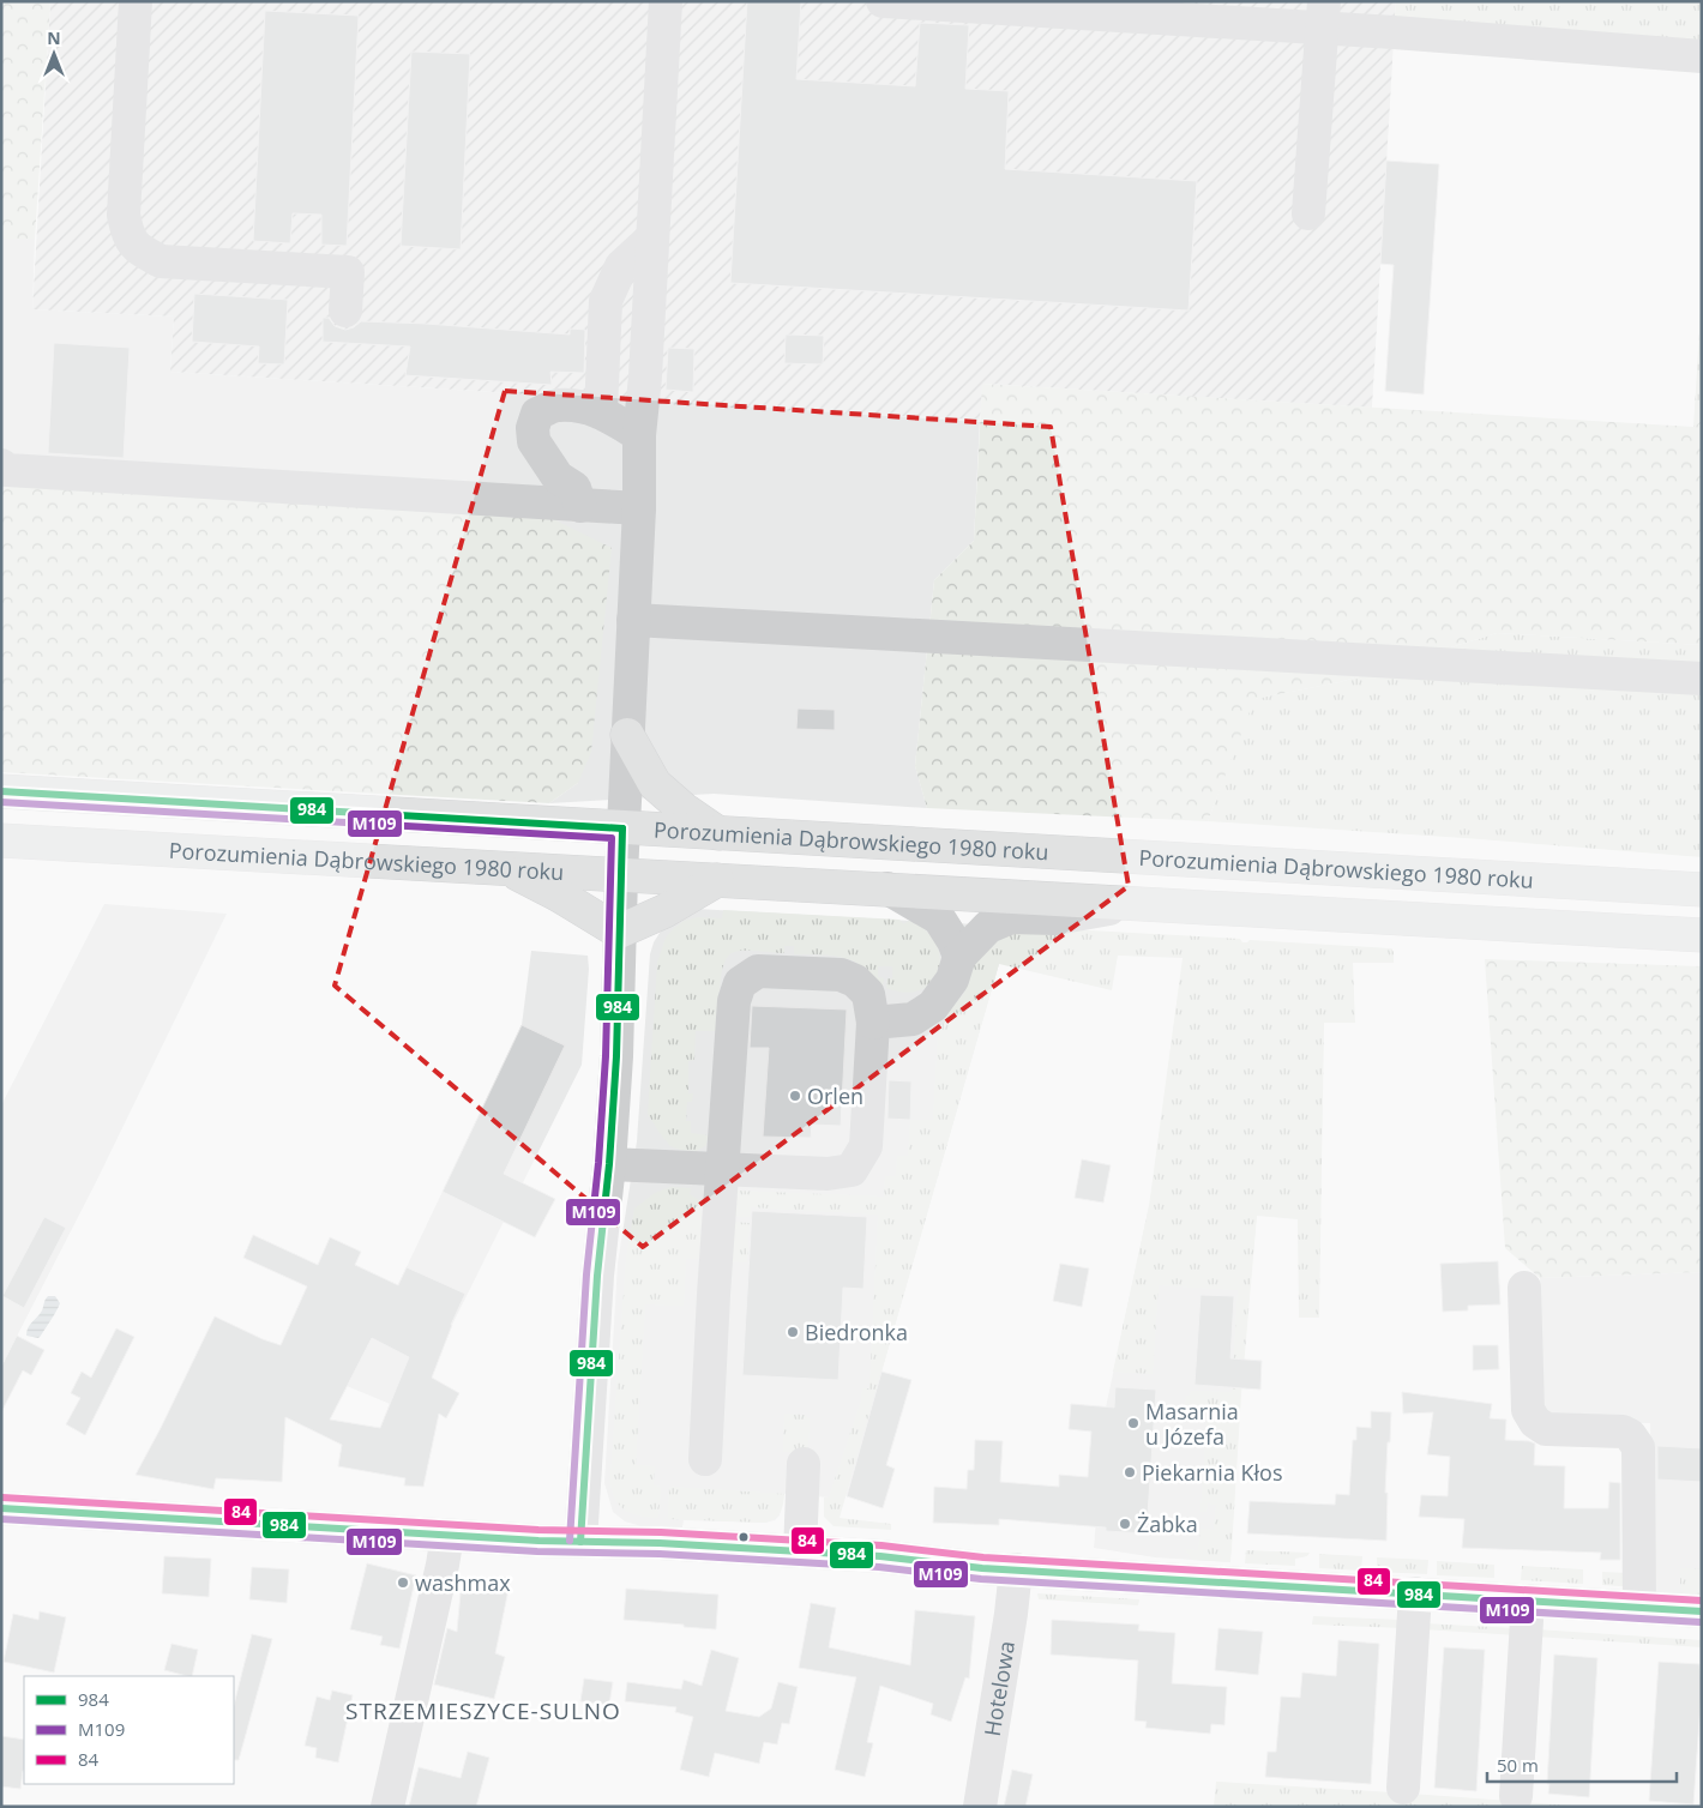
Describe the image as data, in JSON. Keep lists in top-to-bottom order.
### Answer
{
  "streets": {
    "main road": ["Porozumienia Dąbrowskiego 1980 roku"],
    "street": ["Hotelowa"]
  },
  "districts": ["STRZEMIESZYCE-SULNO"],
  "places": [
    "Orlen",
    "Biedronka",
    "Masarnia u Józefa",
    "Piekarnia Kłos",
    "Żabka",
    "washmax"
  ],
  "lines": ["transit line 984", "transit line M109", "transit line 84"],
  "legend": ["984", "M109", "84"],
  "scale_bar": "50 m",
  "north": "top"
}
